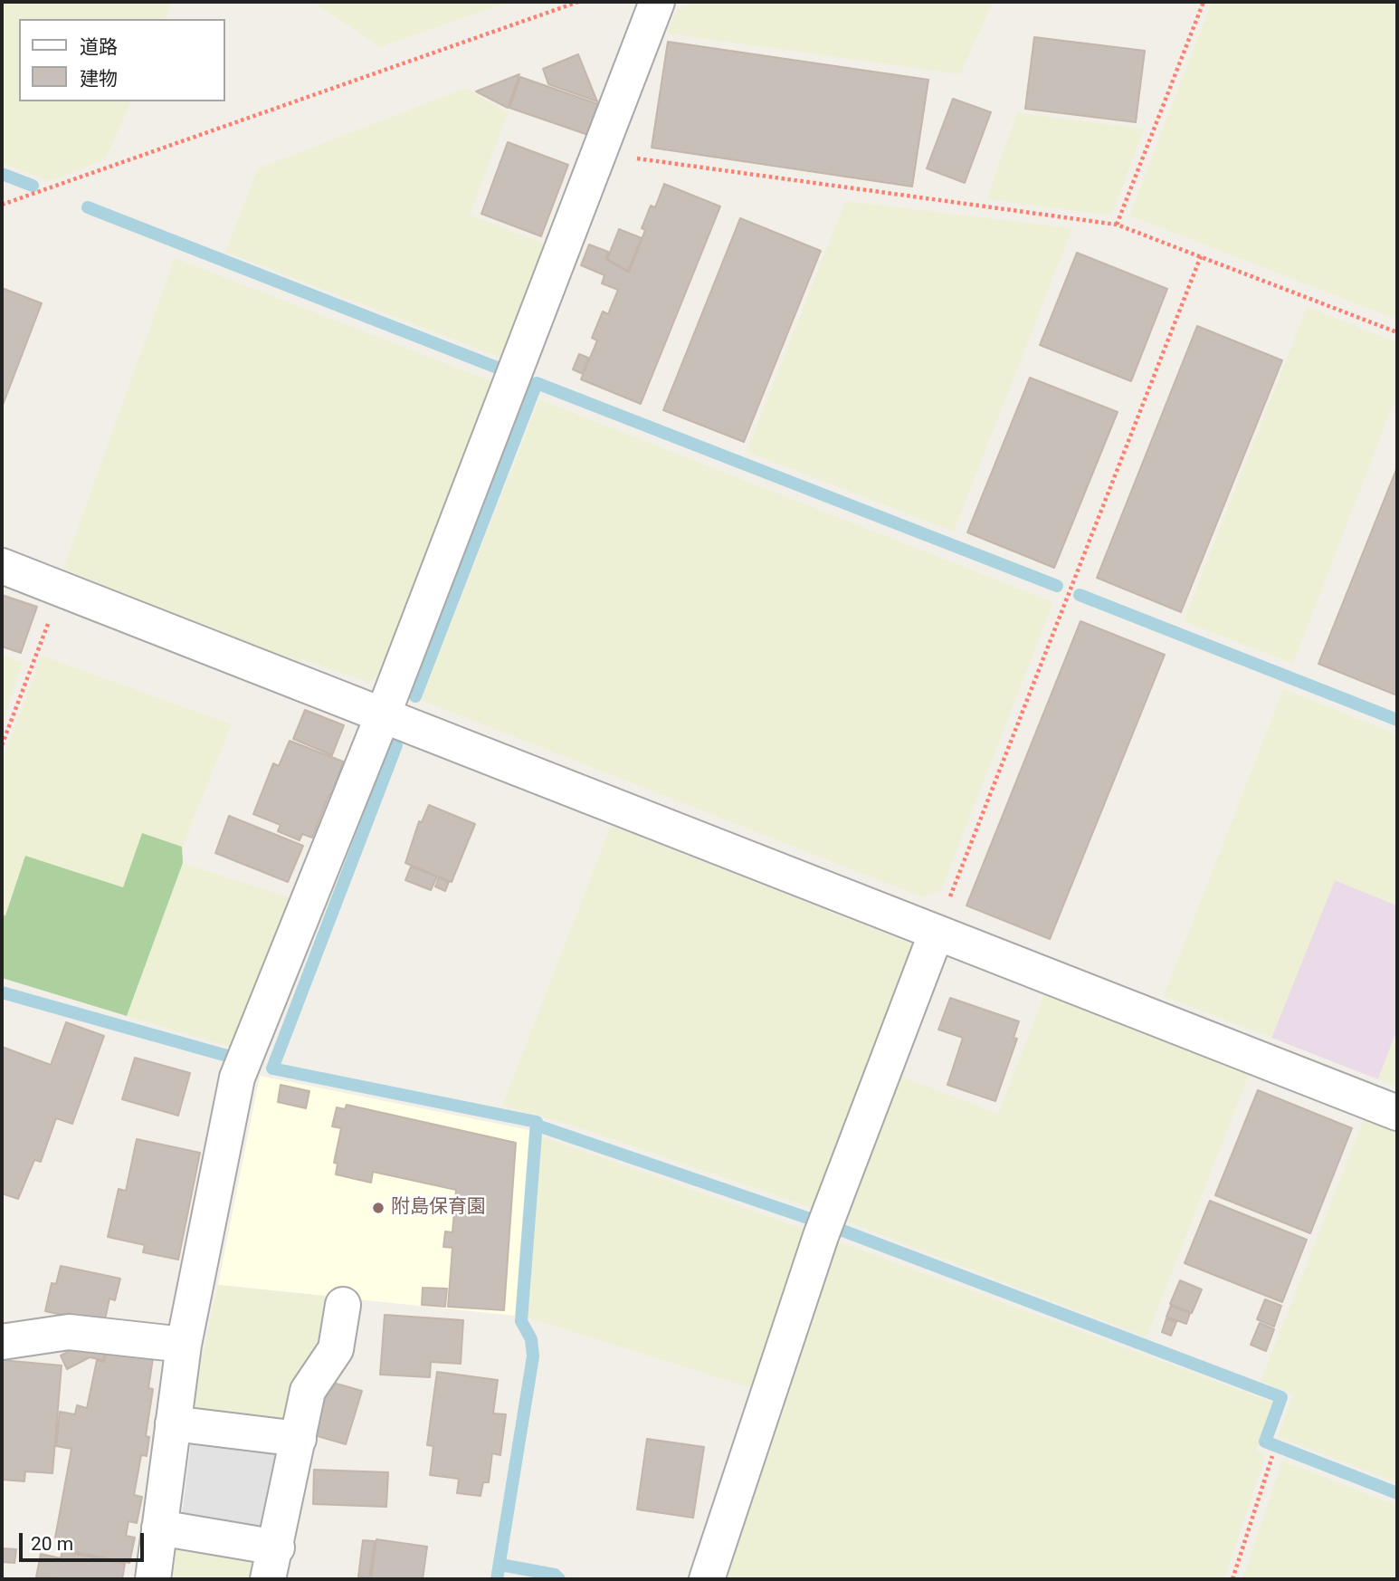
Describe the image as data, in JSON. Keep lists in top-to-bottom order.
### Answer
{
  "places": ["附島保育園"],
  "legend": ["道路", "建物"],
  "scale_bar": "20 m"
}
